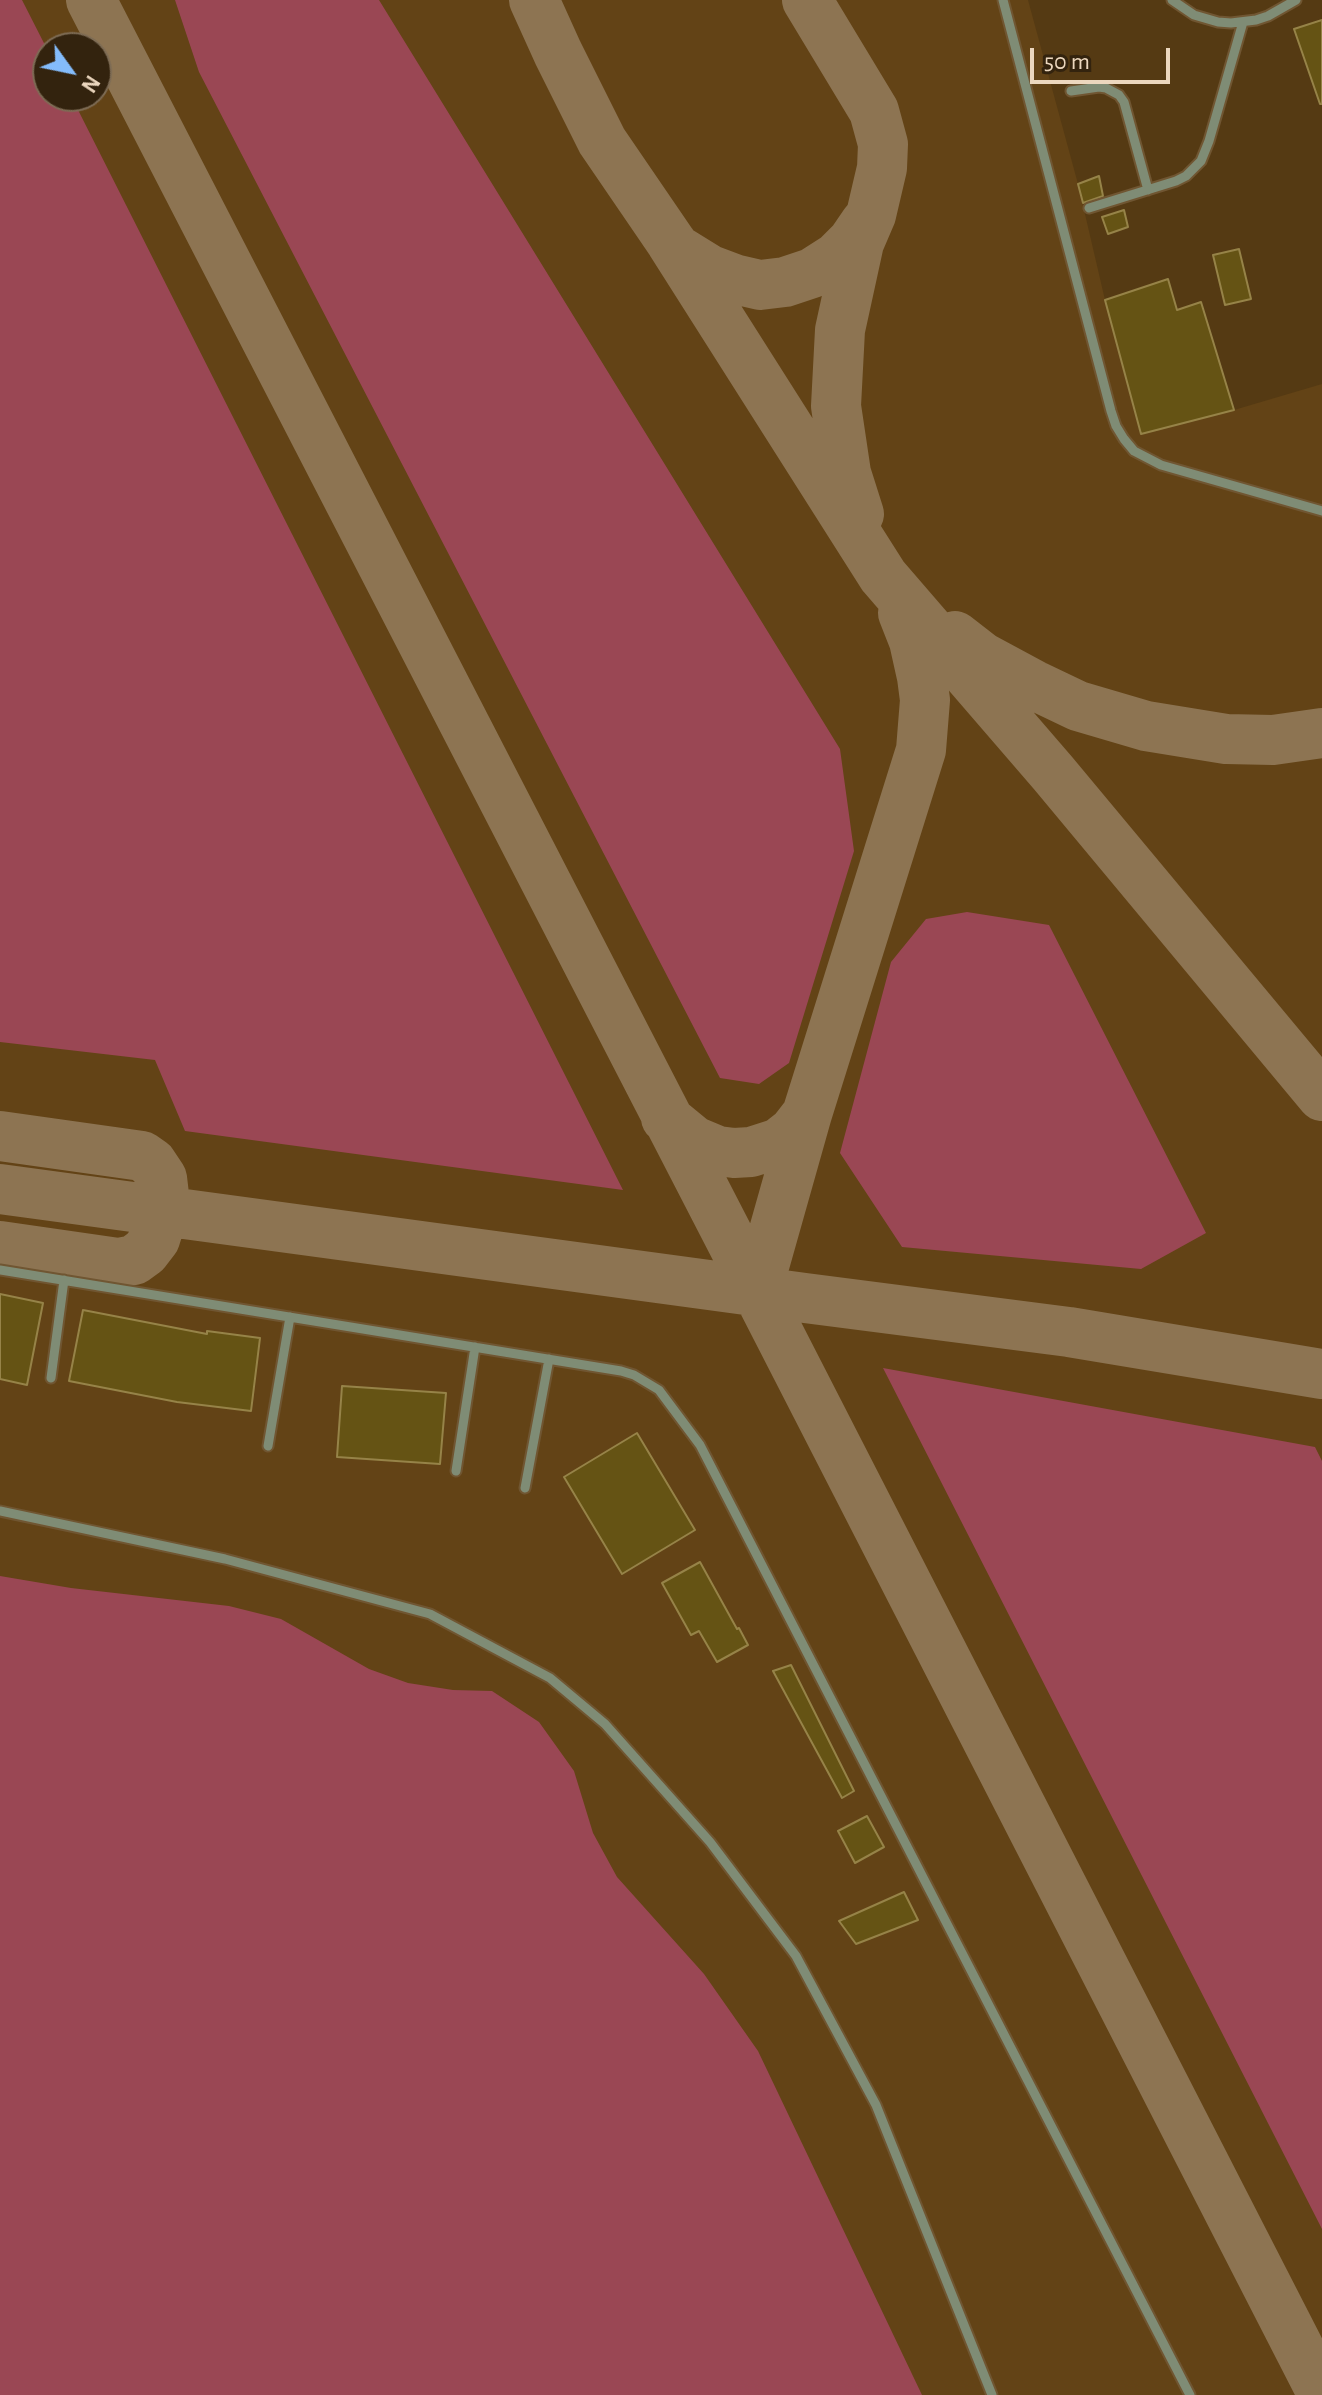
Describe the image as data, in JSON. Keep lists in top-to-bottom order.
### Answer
{
  "scale_bar": "50 m",
  "north": "bottom right"
}
